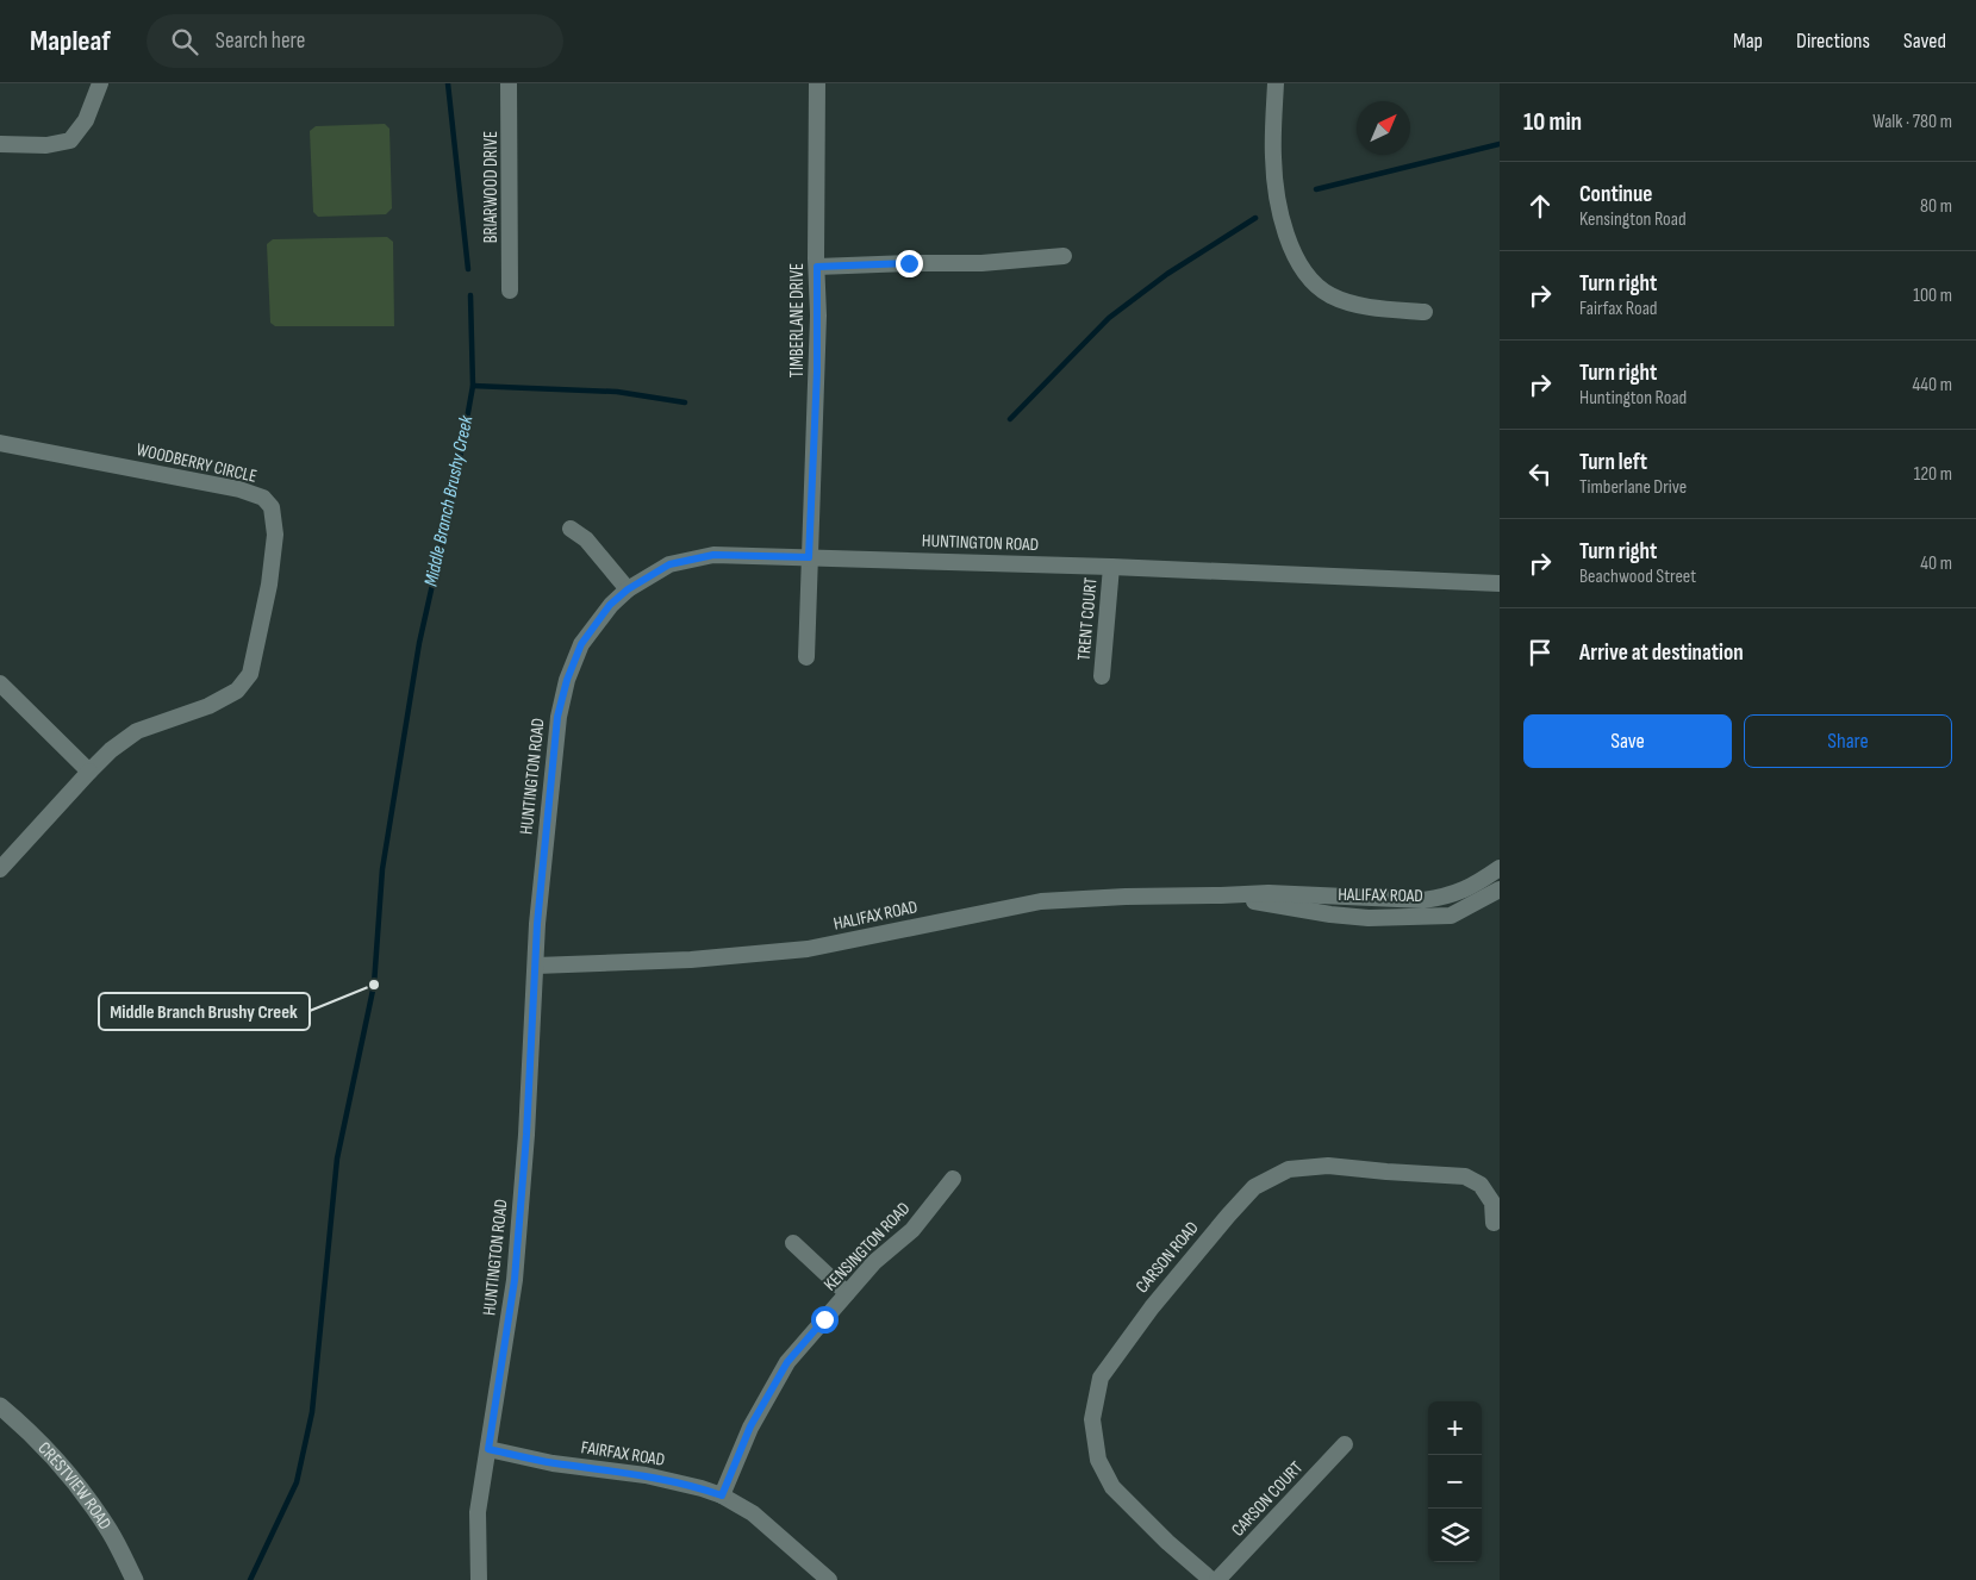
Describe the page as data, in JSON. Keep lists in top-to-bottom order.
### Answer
{
  "streets": {
    "street": [
      "BRIARWOOD DRIVE",
      "TIMBERLANE DRIVE",
      "WOODBERRY CIRCLE",
      "HUNTINGTON ROAD",
      "TRENT COURT",
      "HALIFAX ROAD",
      "KENSINGTON ROAD",
      "CARSON ROAD",
      "FAIRFAX ROAD",
      "CRESTVIEW ROAD",
      "CARSON COURT"
    ]
  },
  "crossings": [
    ["TIMBERLANE DRIVE", "HUNTINGTON ROAD"],
    ["HUNTINGTON ROAD", "TRENT COURT"],
    ["HUNTINGTON ROAD", "HALIFAX ROAD"],
    ["HUNTINGTON ROAD", "FAIRFAX ROAD"],
    ["KENSINGTON ROAD", "FAIRFAX ROAD"]
  ],
  "water": ["Middle Branch Brushy Creek"],
  "places": ["Middle Branch Brushy Creek"],
  "north": "top right",
  "page": {
    "header": "Mapleaf",
    "search": "Search here",
    "nav": ["Map", "Directions", "Saved"],
    "heading": ["10 min", "Walk · 780 m"],
    "list": [
      ["Continue", "Kensington Road", "80 m"],
      ["Turn right", "Fairfax Road", "100 m"],
      ["Turn right", "Huntington Road", "440 m"],
      ["Turn left", "Timberlane Drive", "120 m"],
      ["Turn right", "Beachwood Street", "40 m"],
      "Arrive at destination"
    ],
    "buttons": ["Save", "Share"],
    "map_buttons": ["+", "−"]
  }
}
